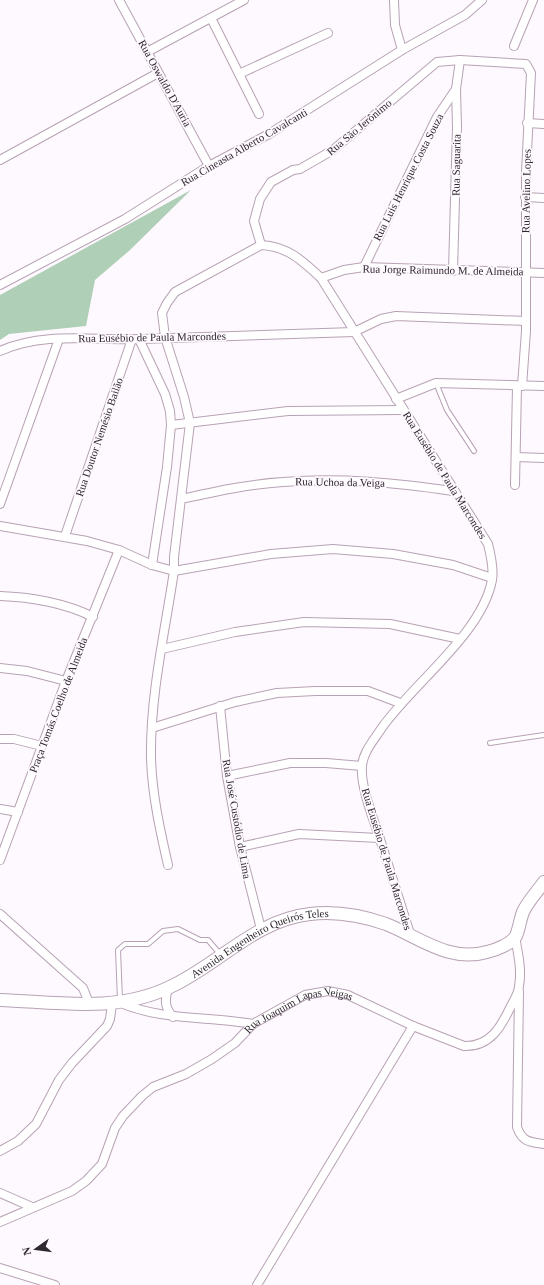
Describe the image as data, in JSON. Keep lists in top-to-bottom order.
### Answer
{
  "streets": {
    "main road": ["Avenida Engenheiro Queirós Teles", "Rua Joaquim Lapas Veigas"],
    "street": [
      "Rua Oswaldo D'Auria",
      "Rua São Jerônimo",
      "Rua Cineasta Alberto Cavalcanti",
      "Rua Saguarita",
      "Rua Luis Henrique Costa Souza",
      "Rua Avelino Lopes",
      "Rua Jorge Raimundo M. de Almeida",
      "Rua Eusébio de Paula Marcondes",
      "Rua Doutor Nemésio Bailão",
      "Rua Uchoa da Veiga",
      "Praça Tomás Coelho de Almeida",
      "Rua José Custódio de Lima"
    ]
  },
  "crossings": [
    ["Rua Oswaldo D'Auria", "Rua Cineasta Alberto Cavalcanti"],
    ["Rua São Jerônimo", "Rua Saguarita"],
    ["Rua São Jerônimo", "Rua Avelino Lopes"],
    ["Rua Saguarita", "Rua Luis Henrique Costa Souza"],
    ["Rua Saguarita", "Rua Avelino Lopes"],
    ["Rua Saguarita", "Rua Jorge Raimundo M. de Almeida"],
    ["Rua Luis Henrique Costa Souza", "Rua Jorge Raimundo M. de Almeida"],
    ["Rua Avelino Lopes", "Rua Jorge Raimundo M. de Almeida"],
    ["Rua Eusébio de Paula Marcondes", "Rua Doutor Nemésio Bailão"],
    ["Rua Eusébio de Paula Marcondes", "Rua Uchoa da Veiga"],
    ["Rua Eusébio de Paula Marcondes", "Avenida Engenheiro Queirós Teles"],
    ["Rua José Custódio de Lima", "Avenida Engenheiro Queirós Teles"],
    ["Avenida Engenheiro Queirós Teles", "Rua Joaquim Lapas Veigas"]
  ],
  "north": "left"
}
